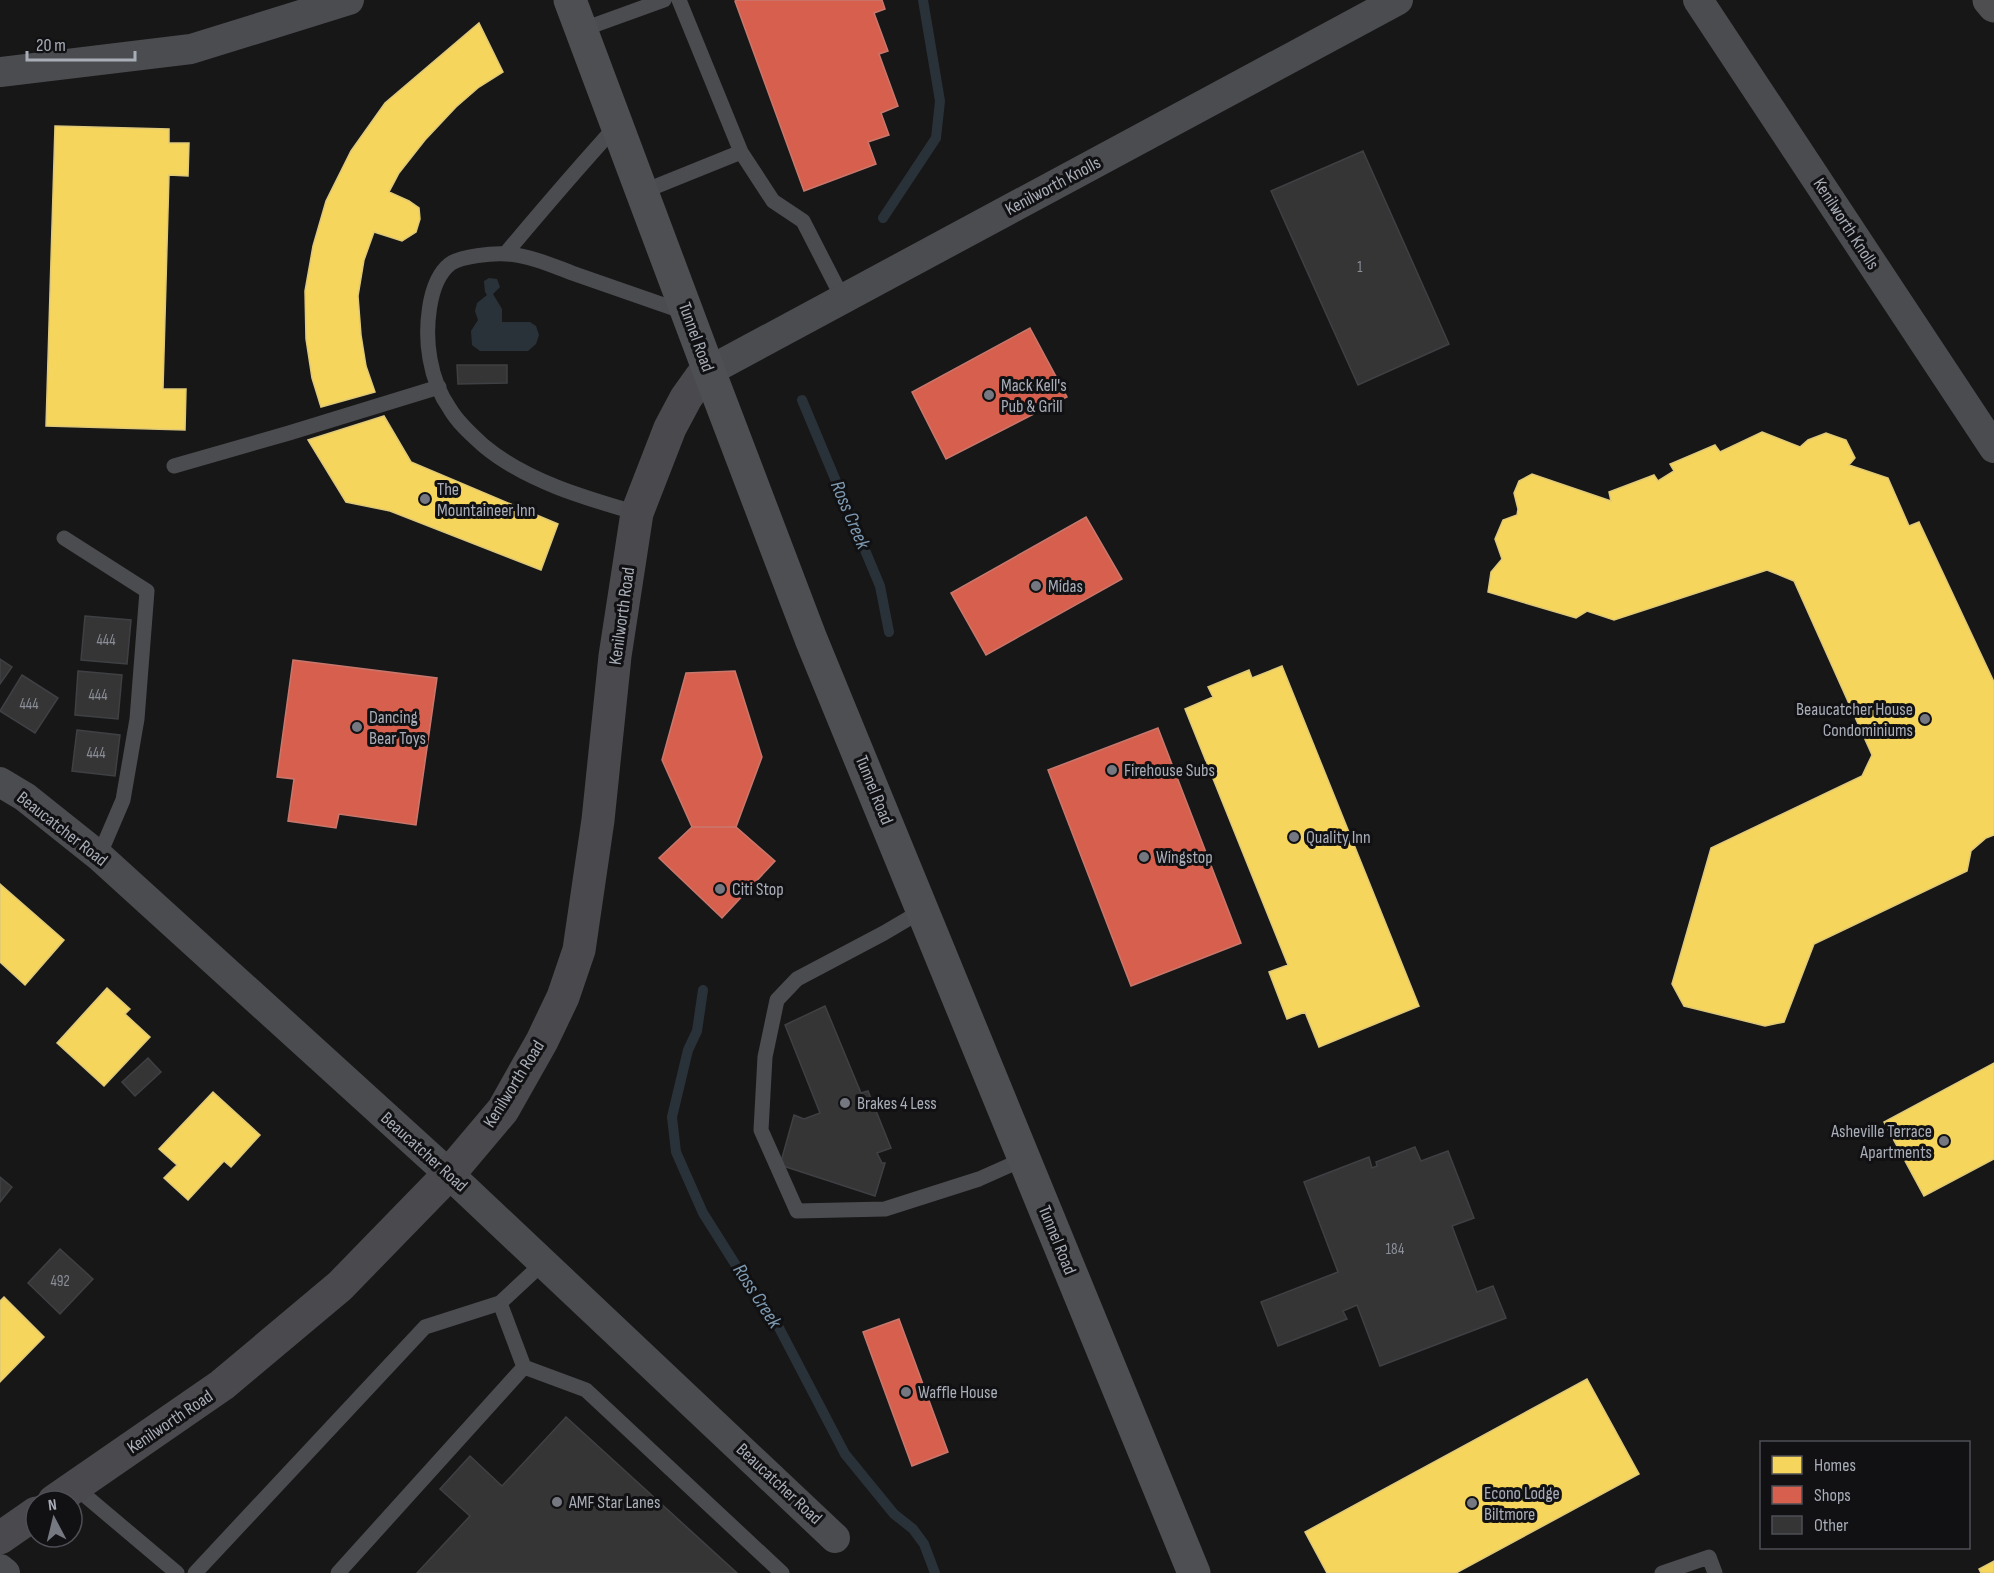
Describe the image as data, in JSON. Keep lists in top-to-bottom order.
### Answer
{
  "streets": {
    "main road": ["Tunnel Road"],
    "street": ["Kenilworth Knolls", "Kenilworth Road", "Beaucatcher Road"]
  },
  "crossings": [
    ["Kenilworth Knolls", "Tunnel Road"],
    ["Kenilworth Knolls", "Kenilworth Road"],
    ["Tunnel Road", "Kenilworth Road"],
    ["Kenilworth Road", "Beaucatcher Road"]
  ],
  "water": ["Ross Creek"],
  "places": [
    "Mack Kell's Pub & Grill",
    "The Mountaineer Inn",
    "Midas",
    "Beaucatcher House Condominiums",
    "Dancing Bear Toys",
    "Firehouse Subs",
    "Quality Inn",
    "Wingstop",
    "Citi Stop",
    "Brakes 4 Less",
    "Asheville Terrace Apartments",
    "Waffle House",
    "AMF Star Lanes",
    "Econo Lodge Biltmore"
  ],
  "house_numbers": [
    "1",
    "444",
    "444",
    "444",
    "444",
    "184",
    "492"
  ],
  "legend": ["Homes", "Shops", "Other"],
  "scale_bar": "20 m",
  "north": "top"
}
